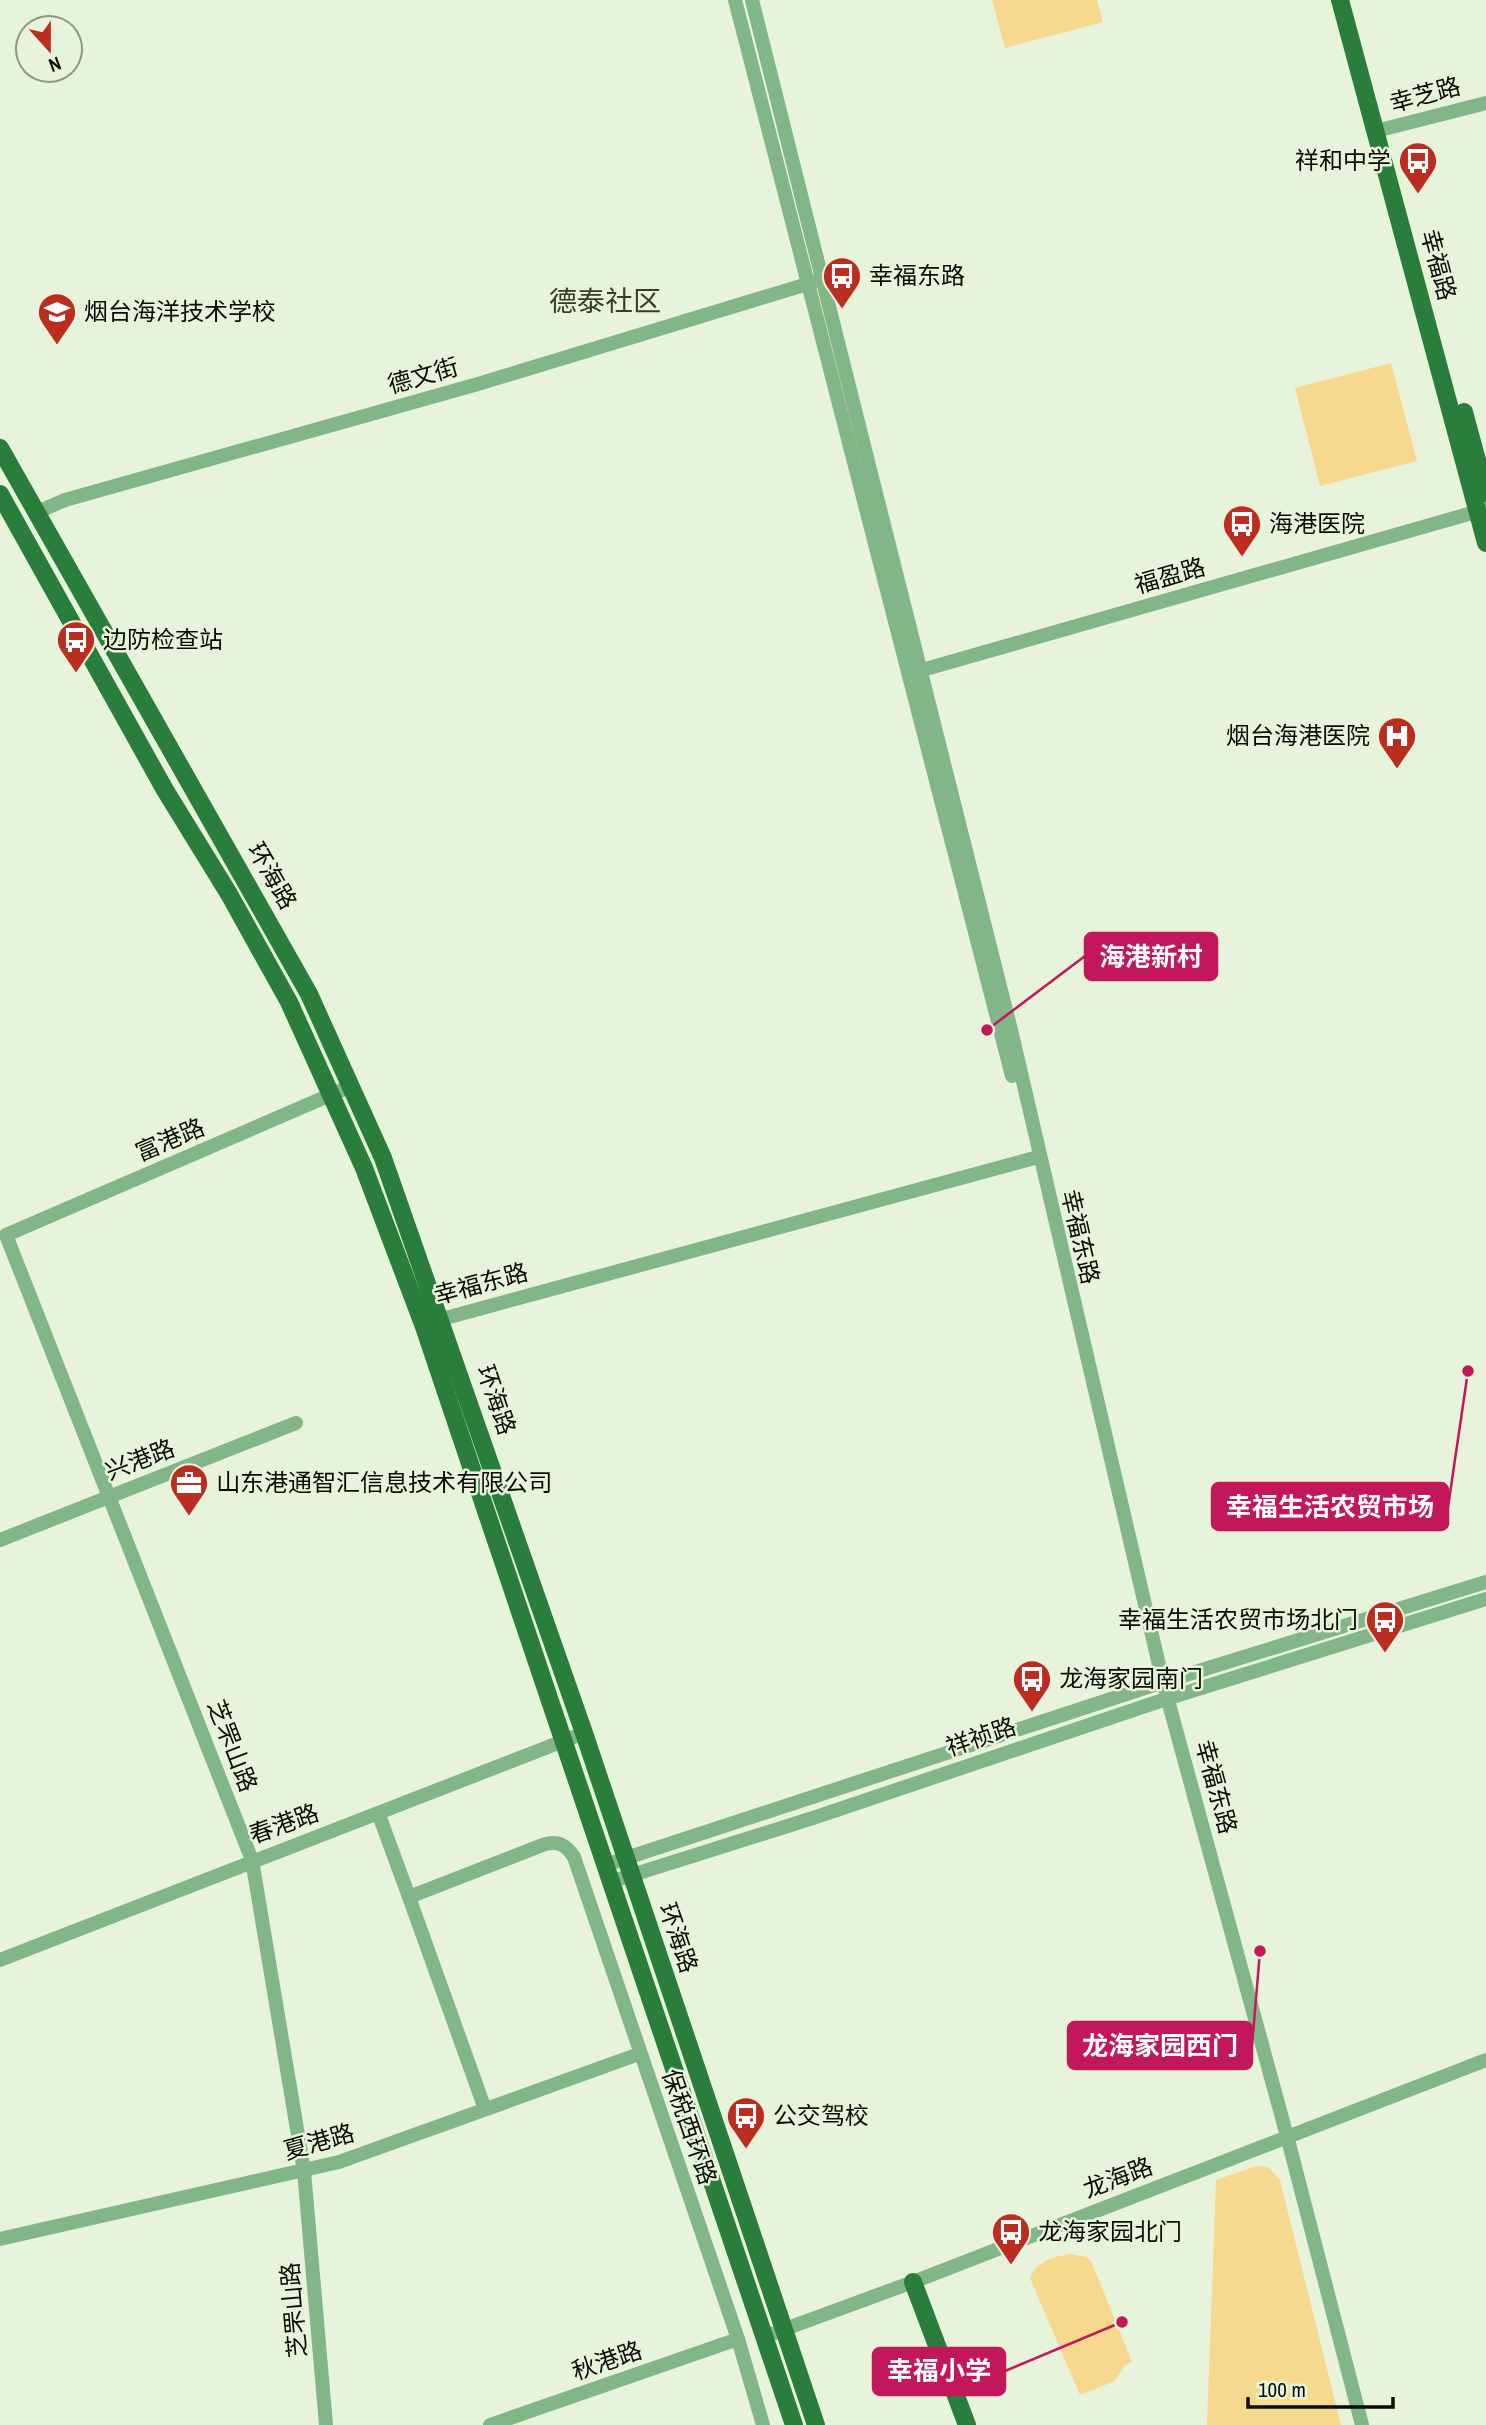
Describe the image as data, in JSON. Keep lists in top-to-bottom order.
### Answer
{
  "streets": {
    "main road": ["幸福路", "环海路"],
    "street": [
      "幸芝路",
      "德文街",
      "福盈路",
      "富港路",
      "幸福东路",
      "兴港路",
      "祥祯路",
      "芝罘山路",
      "春港路",
      "保税西环路",
      "夏港路",
      "龙海路",
      "秋港路"
    ]
  },
  "crossings": [
    ["幸芝路", "幸福路"],
    ["幸福路", "福盈路"],
    ["德文街", "环海路"],
    ["德文街", "幸福东路"],
    ["福盈路", "幸福东路"],
    ["环海路", "富港路"],
    ["环海路", "幸福东路"],
    ["环海路", "祥祯路"],
    ["环海路", "春港路"],
    ["环海路", "龙海路"],
    ["富港路", "芝罘山路"],
    ["幸福东路", "祥祯路"],
    ["幸福东路", "龙海路"],
    ["兴港路", "芝罘山路"],
    ["芝罘山路", "春港路"],
    ["芝罘山路", "夏港路"],
    ["保税西环路", "夏港路"],
    ["保税西环路", "秋港路"]
  ],
  "districts": ["德泰社区"],
  "places": {
    "bus stop": [
      "祥和中学",
      "幸福东路",
      "海港医院",
      "边防检查站",
      "幸福生活农贸市场北门",
      "龙海家园南门",
      "公交驾校",
      "龙海家园北门"
    ],
    "school or university": ["烟台海洋技术学校"],
    "hospital": ["烟台海港医院"],
    "other": [
      "海港新村",
      "幸福生活农贸市场",
      "龙海家园西门",
      "幸福小学"
    ],
    "office": ["山东港通智汇信息技术有限公司"]
  },
  "scale_bar": "100 m",
  "north": "bottom"
}
